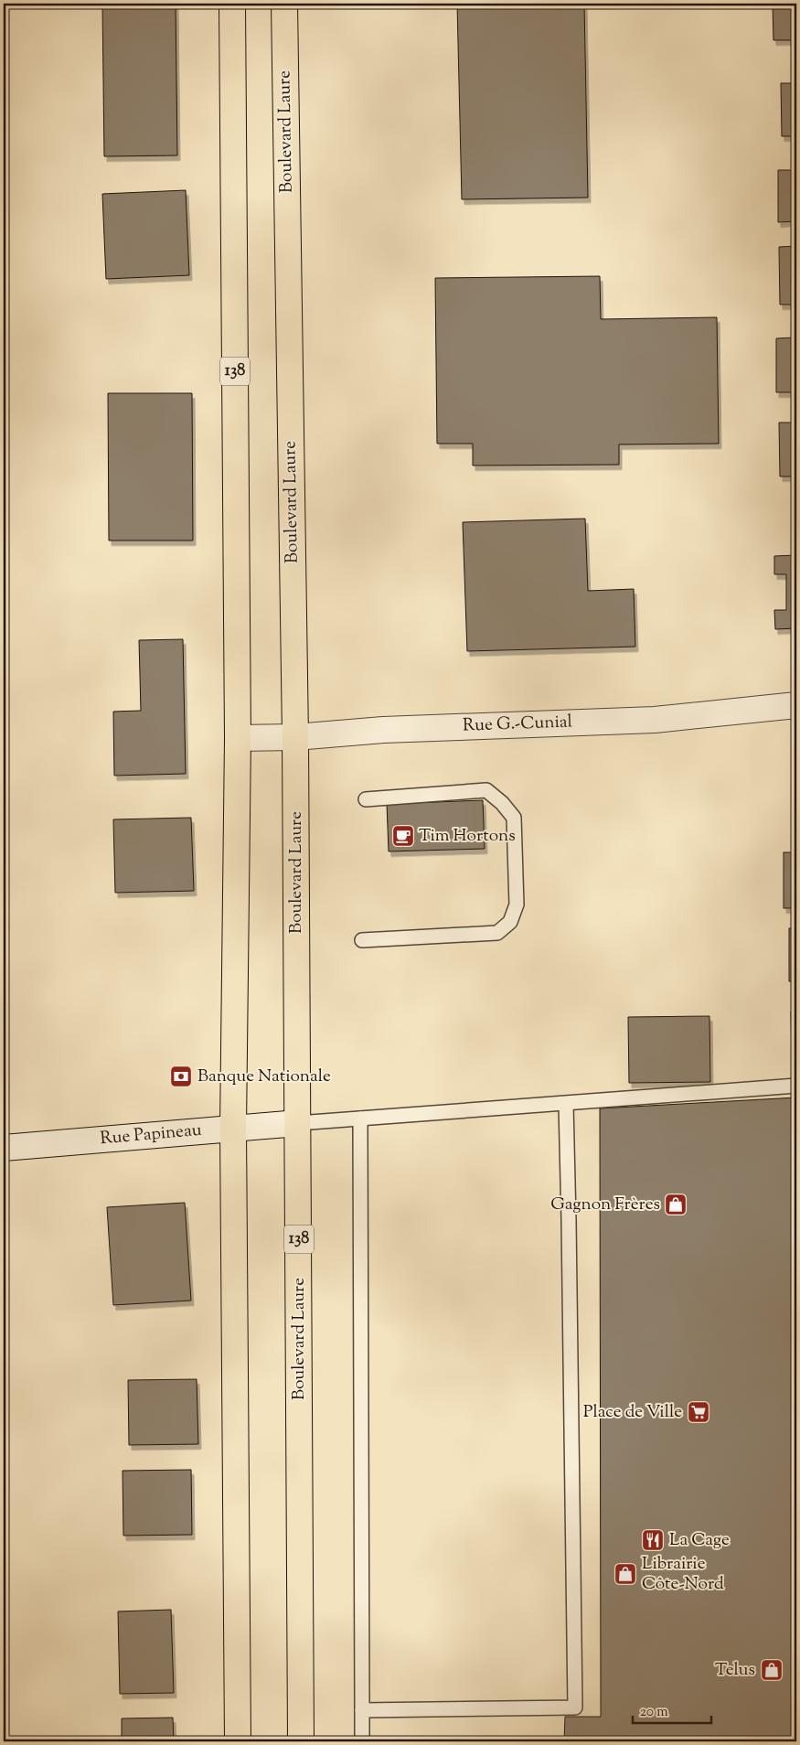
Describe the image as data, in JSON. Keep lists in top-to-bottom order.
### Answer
{
  "streets": {
    "highway": ["Boulevard Laure", "138"],
    "street": ["Rue G.-Cunial", "Rue Papineau"]
  },
  "crossings": [
    ["Boulevard Laure", "Rue G.-Cunial"],
    ["Boulevard Laure", "Rue Papineau"],
    ["138", "Rue G.-Cunial"],
    ["138", "Rue Papineau"]
  ],
  "places": {
    "cafe": ["Tim Hortons"],
    "bank": ["Banque Nationale"],
    "shop": ["Gagnon Frères", "Librairie Côte-Nord", "Telus"],
    "supermarket": ["Place de Ville"],
    "restaurant": ["La Cage"]
  },
  "scale_bar": "20 m"
}
